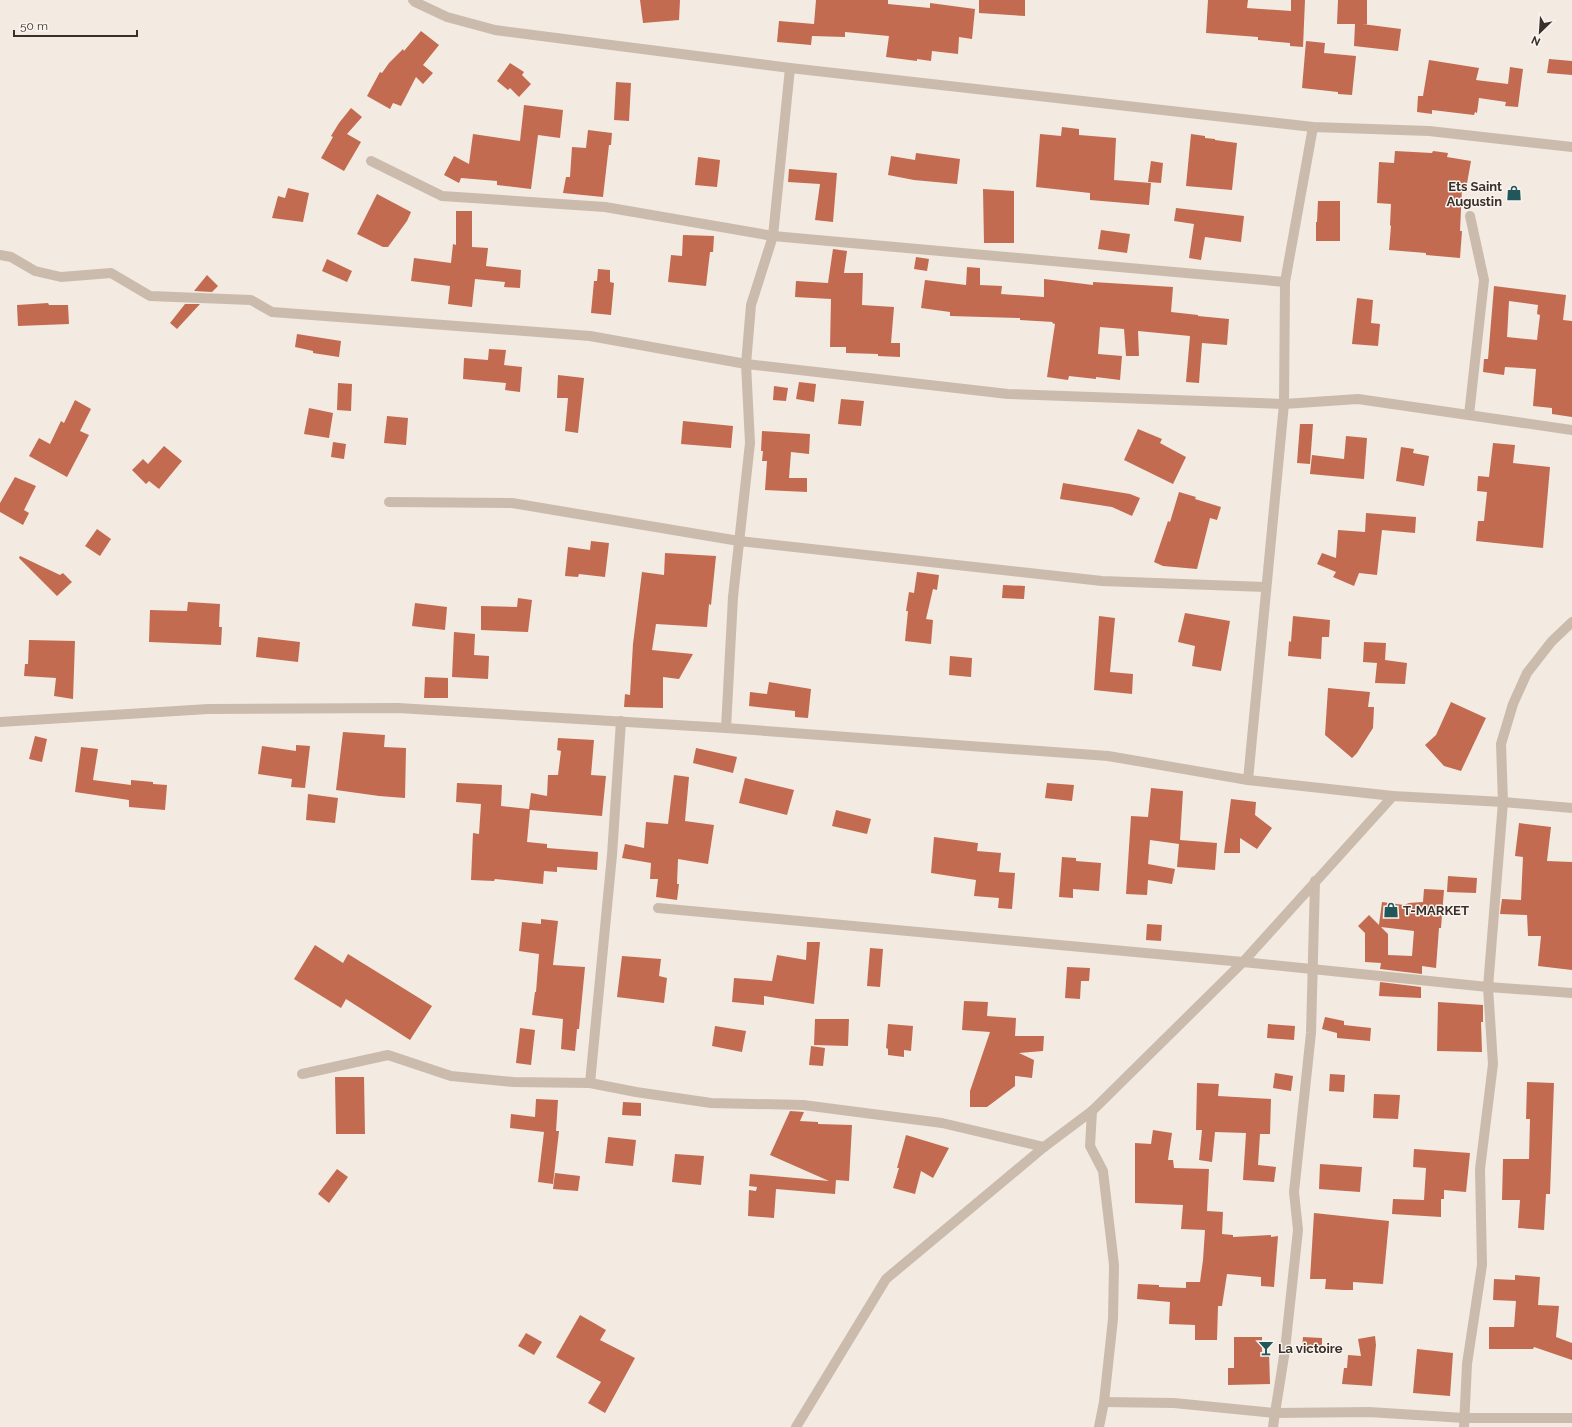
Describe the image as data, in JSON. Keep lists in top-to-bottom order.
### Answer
{
  "places": {
    "shop": ["Ets Saint Augustin", "T-MARKET"],
    "bar": ["La victoire"]
  },
  "scale_bar": "50 m",
  "north": "bottom left"
}
